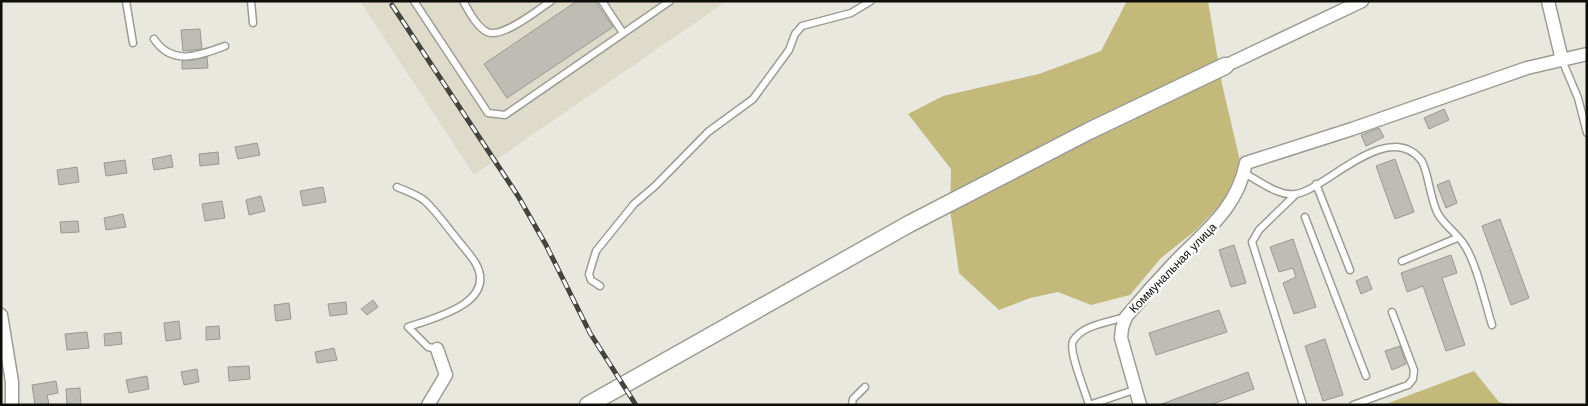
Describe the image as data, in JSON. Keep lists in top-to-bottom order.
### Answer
{
  "streets": {
    "street": ["Коммунальная улица"]
  }
}
